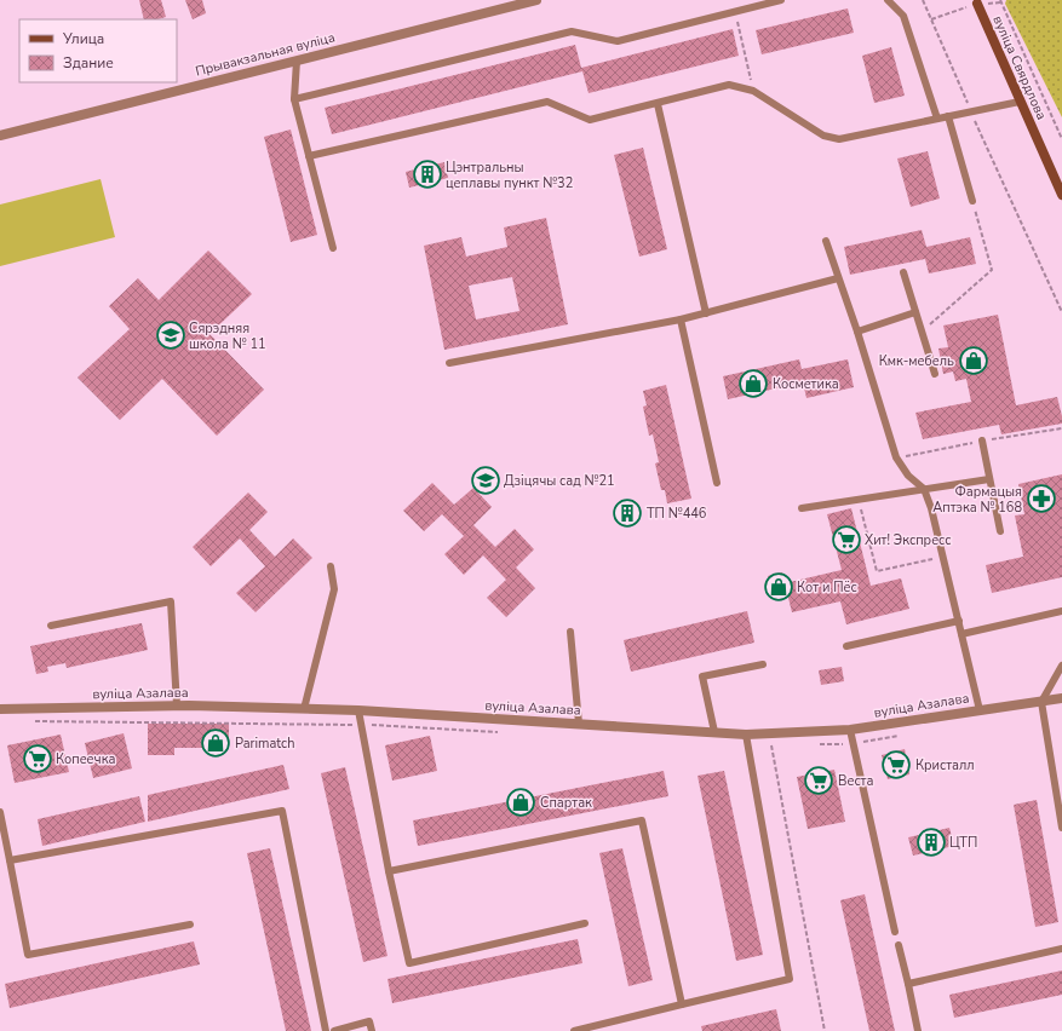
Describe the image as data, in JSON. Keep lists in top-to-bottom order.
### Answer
{
  "streets": {
    "main road": ["вуліца Свярдлова"],
    "street": ["Прывакзальная вуліца", "вуліца Азалава"]
  },
  "places": {
    "building": ["Цэнтральны цеплавы пункт №32", "ТП №446", "ЦТП"],
    "school or university": ["Сярэдняя школа № 11", "Дзіцячы сад №21"],
    "shop": [
      "Кмк-мебель",
      "Косметика",
      "Кот и Пёс",
      "Parimatch",
      "Спартак"
    ],
    "pharmacy": ["Фармацыя Аптэка № 168"],
    "supermarket": [
      "Хит! Экспресс",
      "Копеечка",
      "Кристалл",
      "Веста"
    ]
  },
  "legend": ["Улица", "Здание"]
}
